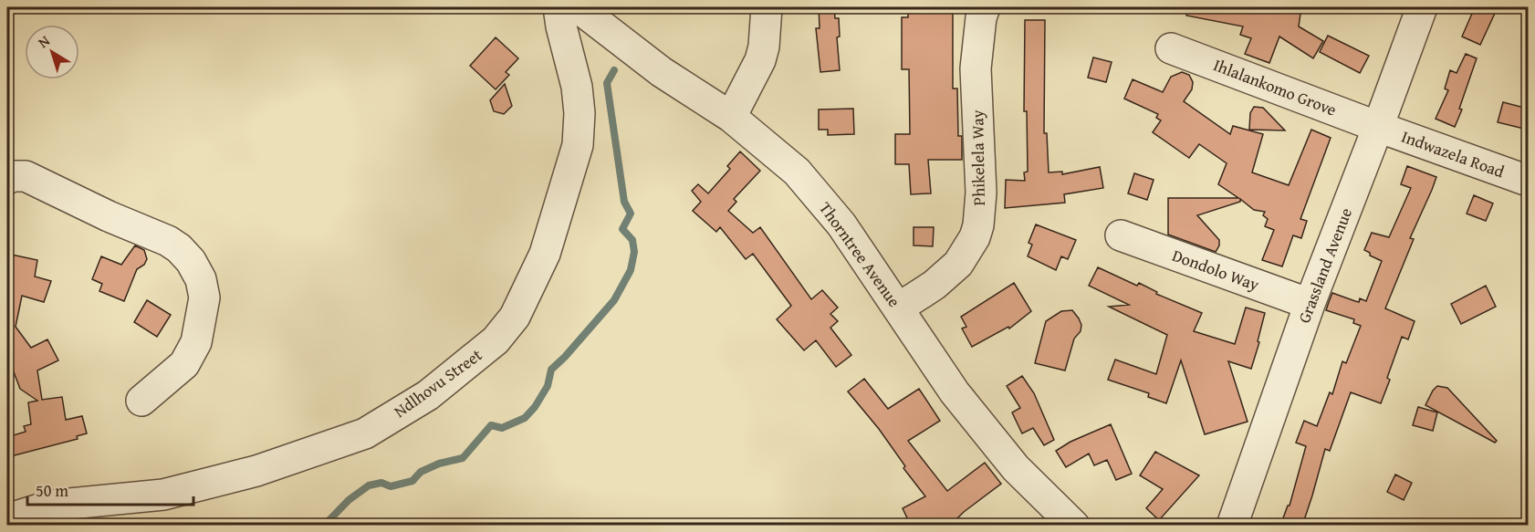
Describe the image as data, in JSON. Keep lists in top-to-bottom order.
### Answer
{
  "streets": {
    "street": [
      "Ihlalankomo Grove",
      "Indwazela Road",
      "Phikelela Way",
      "Thorntree Avenue",
      "Grassland Avenue",
      "Dondolo Way",
      "Ndlhovu Street"
    ]
  },
  "crossings": [
    ["Ihlalankomo Grove", "Indwazela Road"],
    ["Ihlalankomo Grove", "Grassland Avenue"],
    ["Indwazela Road", "Grassland Avenue"],
    ["Phikelela Way", "Thorntree Avenue"],
    ["Grassland Avenue", "Dondolo Way"]
  ],
  "scale_bar": "50 m",
  "north": "top left"
}
